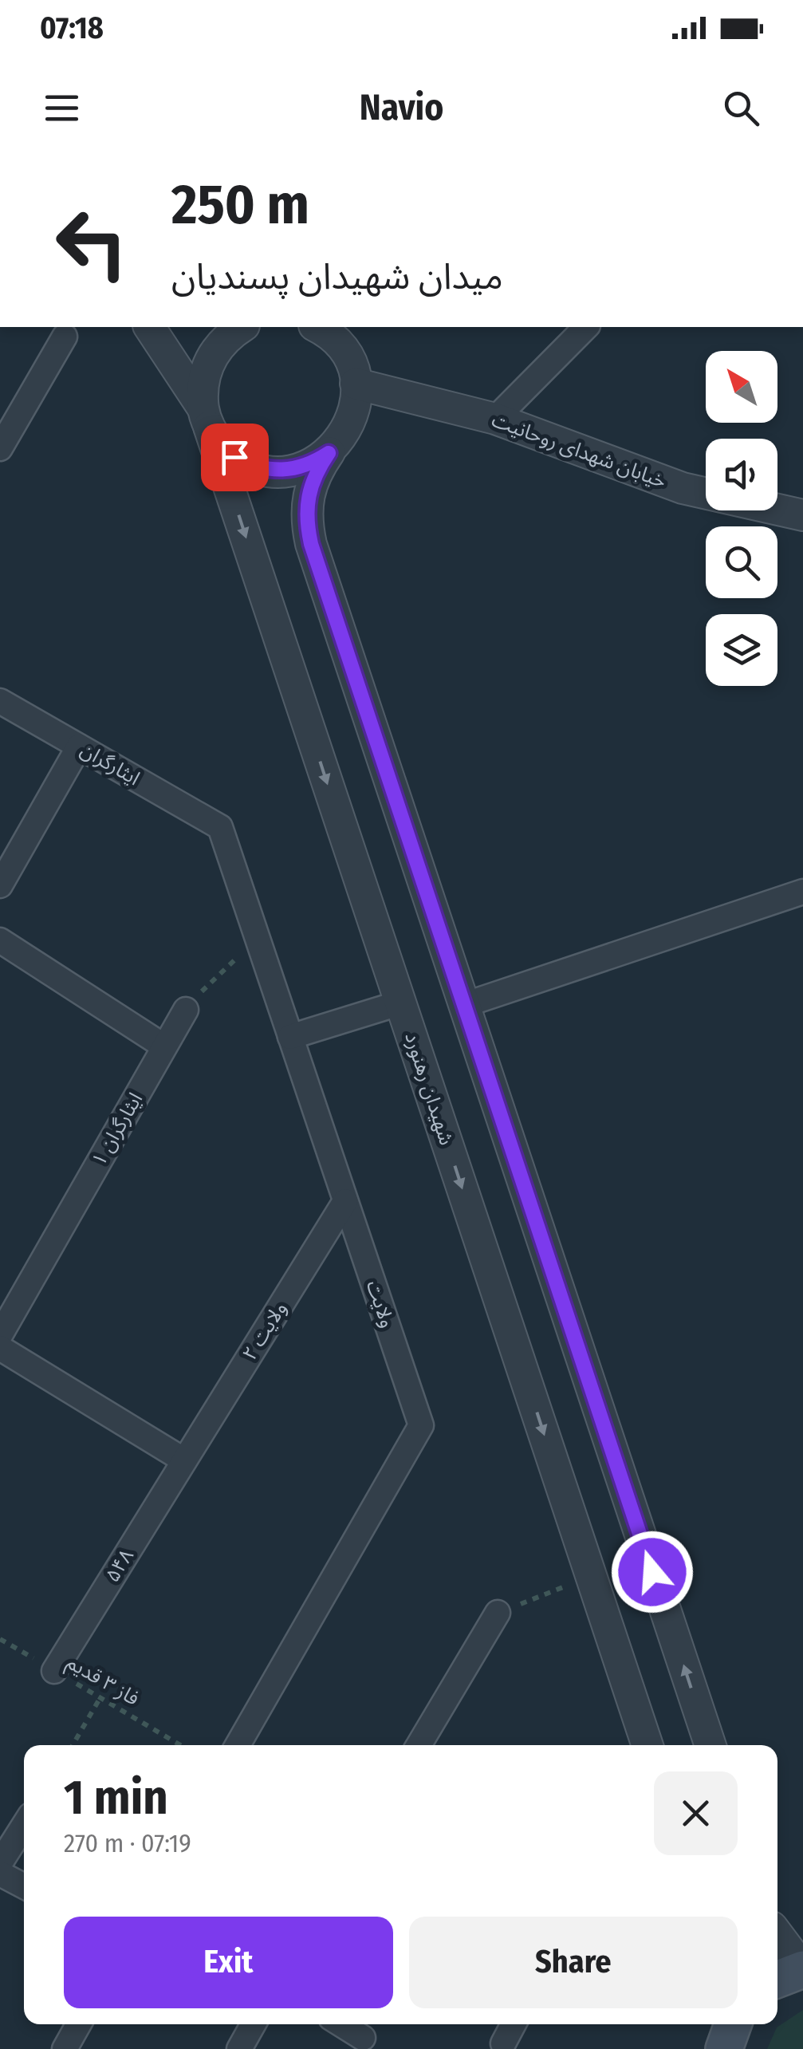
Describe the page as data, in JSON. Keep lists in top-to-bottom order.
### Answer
{
  "streets": {
    "street": [
      "خیابان شهدای روحانیت",
      "ایثارگران",
      "شهیدان رهنورد",
      "ایثارگران ۱",
      "ولایت",
      "ولایت ۲",
      "۵۴۸"
    ],
    "path": ["فاز ۳ قدیم"]
  },
  "crossings": [
    ["ایثارگران", "ولایت"],
    ["ولایت", "ولایت ۲"],
    ["ولایت ۲", "۵۴۸"],
    ["۵۴۸", "فاز ۳ قدیم"]
  ],
  "north": "top left",
  "page": {
    "status": "07:18",
    "header": "Navio",
    "turn": ["250 m", "میدان شهیدان پسندیان"],
    "heading": ["1 min", "270 m · 07:19"],
    "buttons": ["Exit", "Share"]
  }
}
